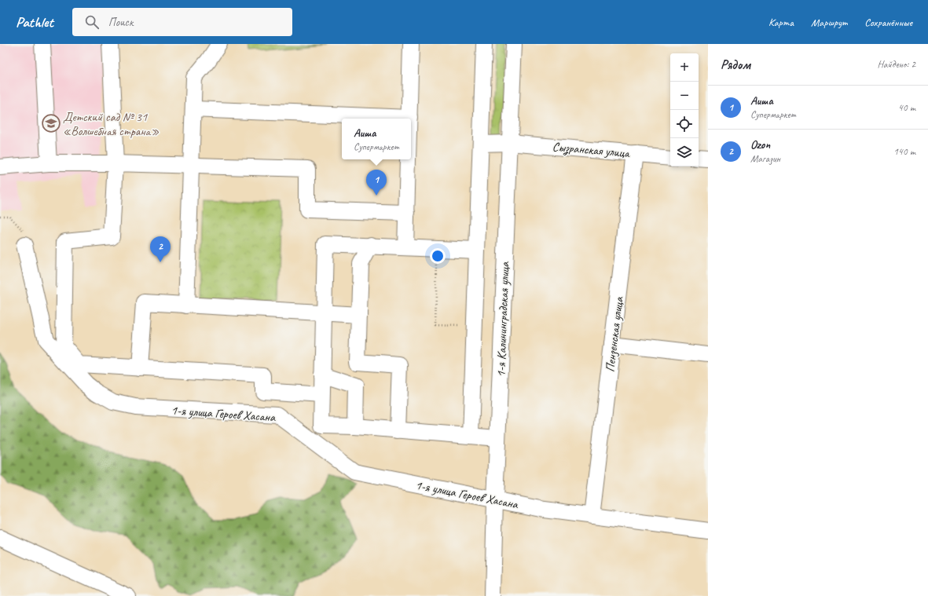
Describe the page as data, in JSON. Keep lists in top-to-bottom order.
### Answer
{
  "streets": {
    "street": [
      "Сызранская улица",
      "1-я Калининградская улица",
      "Пензенская улица",
      "1-я улица Героев Хасана"
    ]
  },
  "crossings": [
    ["Сызранская улица", "1-я Калининградская улица"],
    ["Сызранская улица", "Пензенская улица"],
    ["1-я Калининградская улица", "1-я улица Героев Хасана"],
    ["Пензенская улица", "1-я улица Героев Хасана"]
  ],
  "places": {
    "school or university": ["Детский сад № 31 «Волшебная страна»"]
  },
  "page": {
    "header": "Pathlet",
    "search": "Поиск",
    "nav": ["Карта", "Маршрут", "Сохранённые"],
    "heading": ["Рядом", "Найдено: 2"],
    "map_buttons": ["+", "−"],
    "list": [
      {
        "mark": "1",
        "name": "Аиша",
        "note": "Супермаркет",
        "value": "40 m"
      },
      {
        "mark": "2",
        "name": "Ozon",
        "note": "Магазин",
        "value": "140 m"
      }
    ],
    "popup": ["Аиша", "Супермаркет"],
    "pins": ["1", "2"]
  }
}
